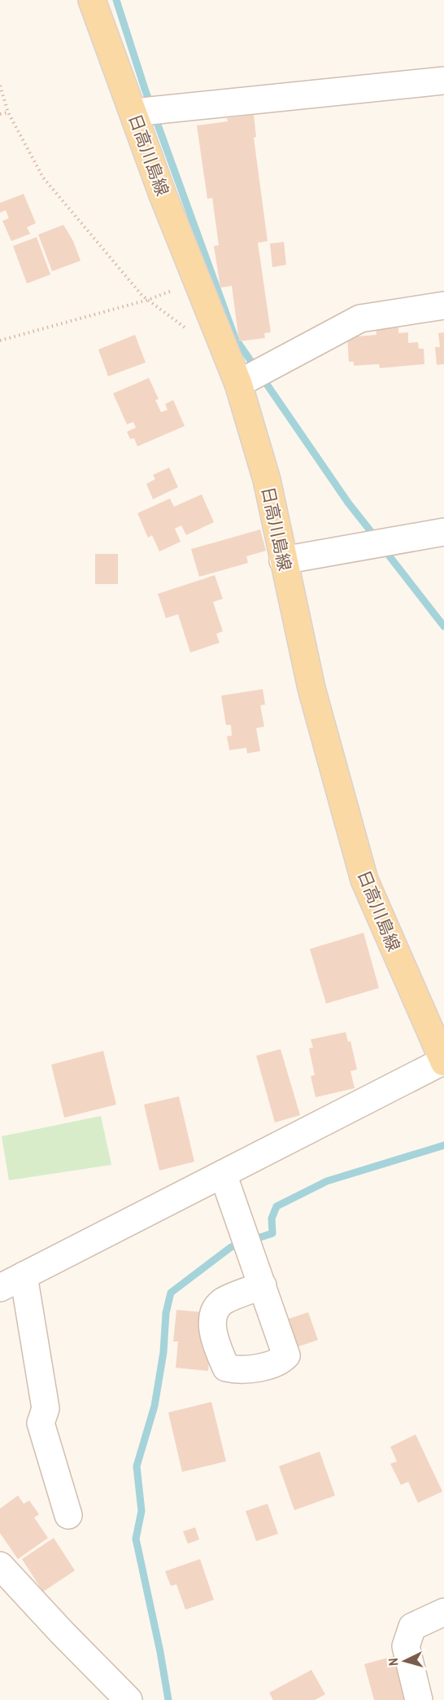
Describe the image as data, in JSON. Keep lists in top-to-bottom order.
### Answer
{
  "streets": {
    "main road": ["日高川島線"]
  },
  "north": "left"
}
